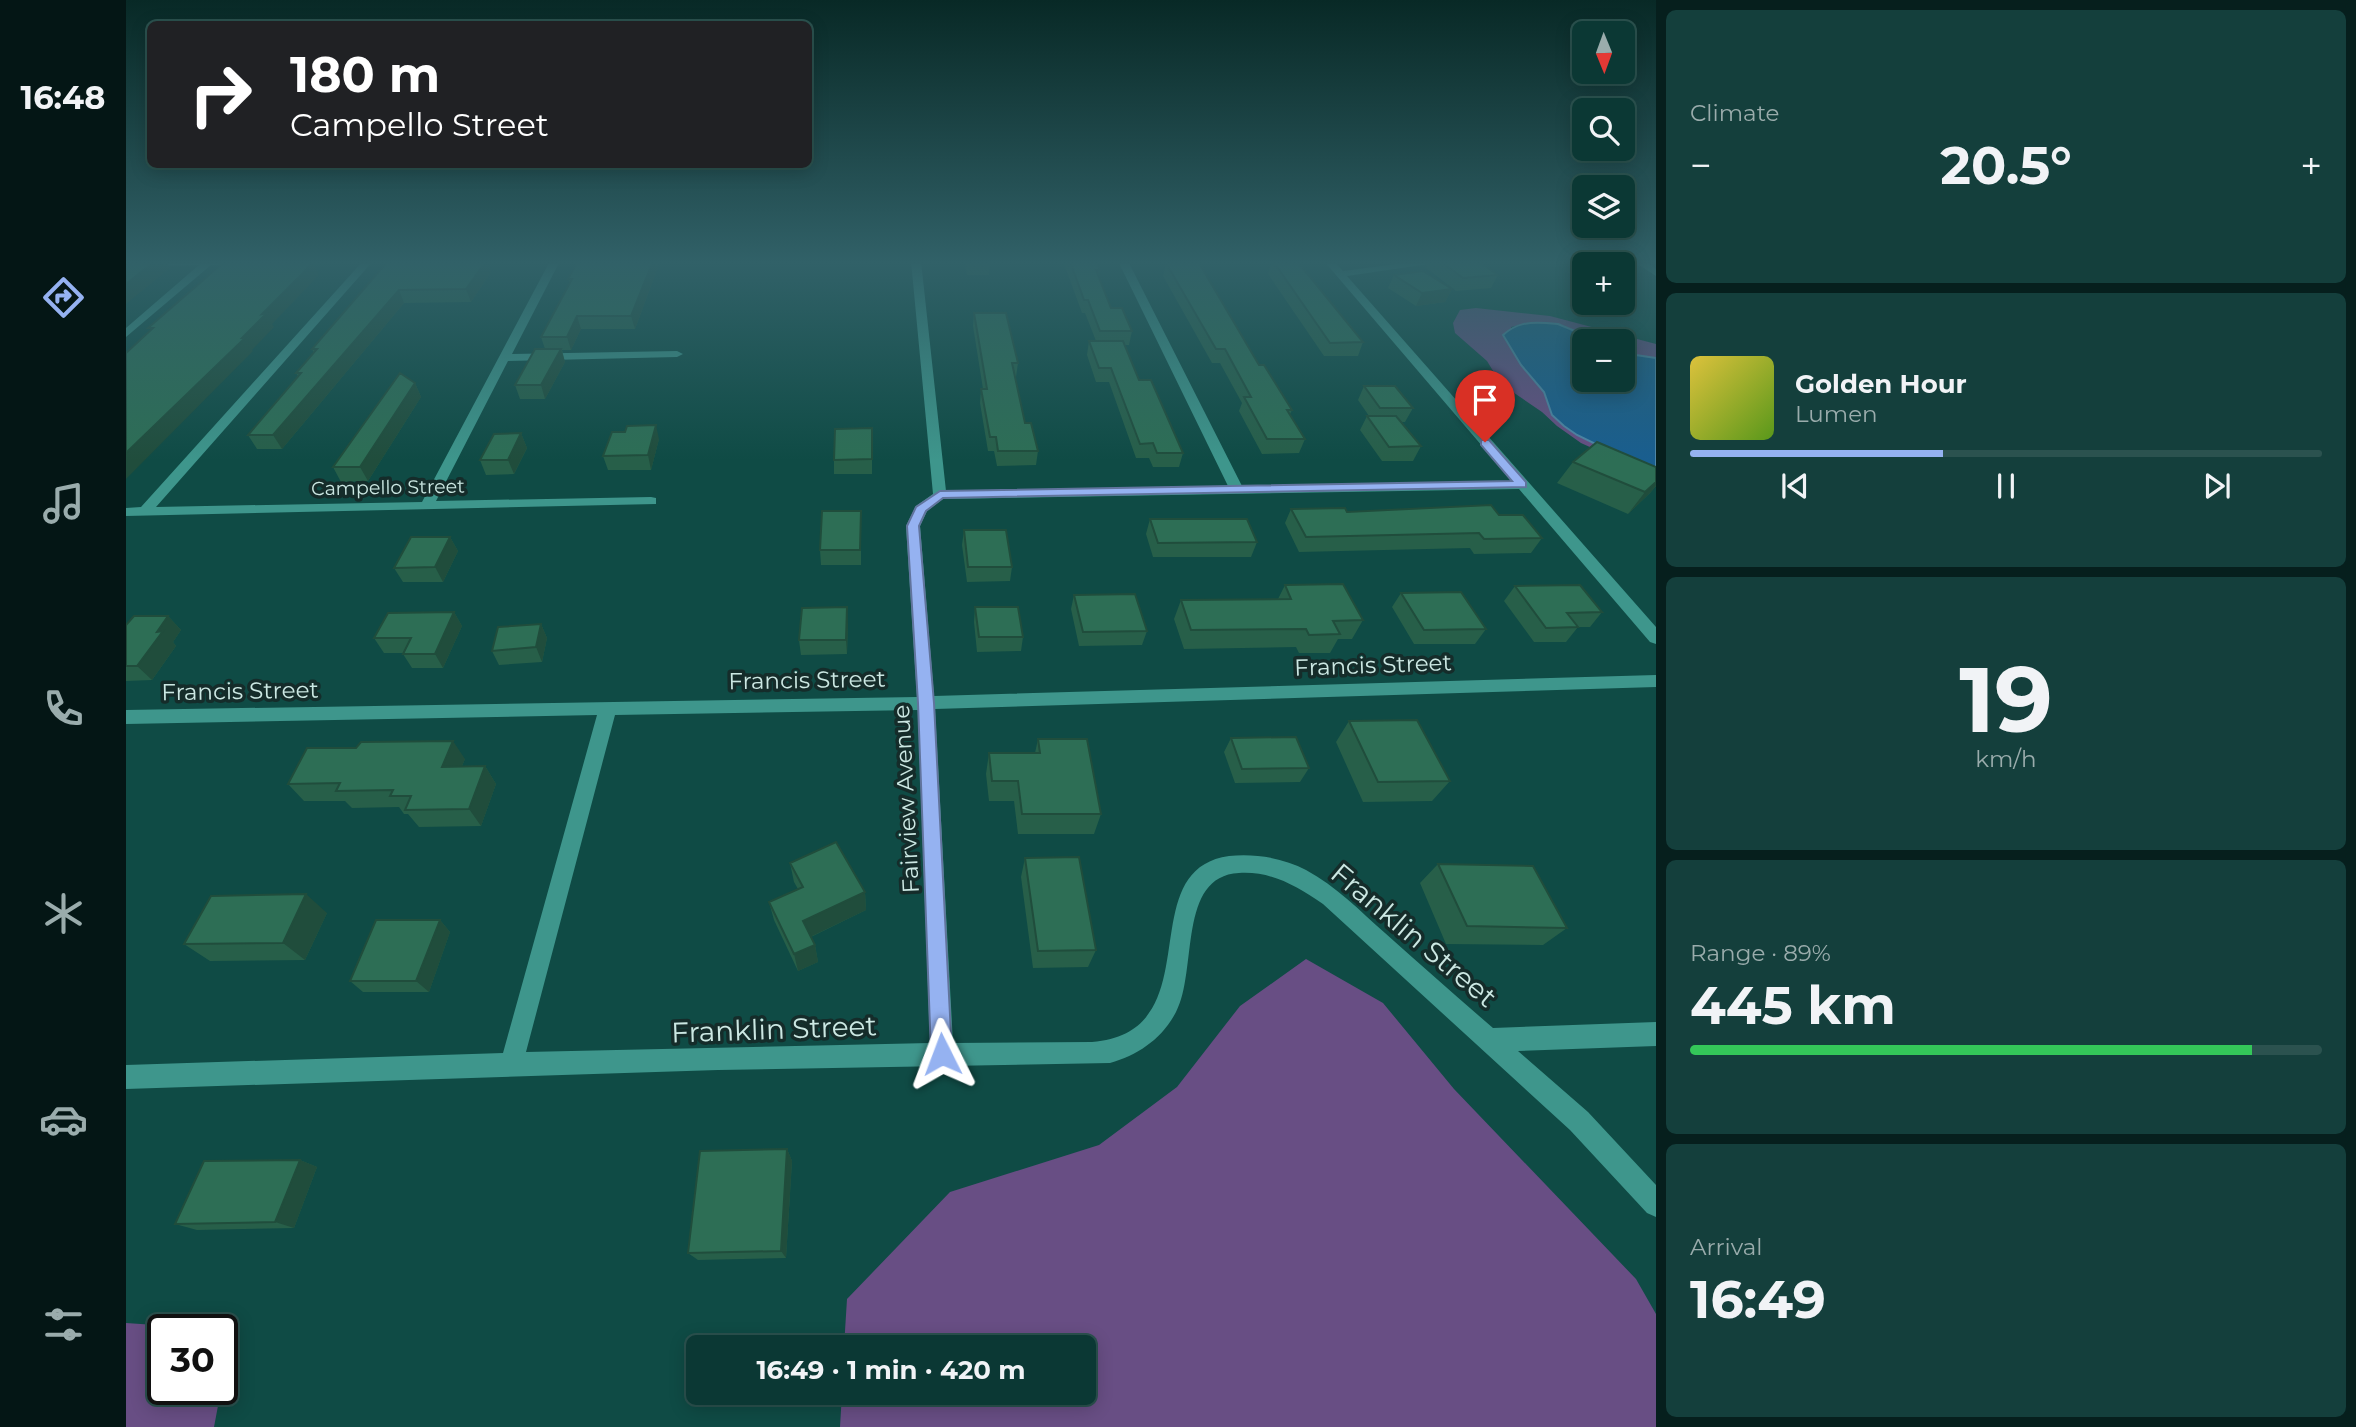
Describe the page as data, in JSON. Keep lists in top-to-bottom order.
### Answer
{
  "streets": {
    "street": [
      "Campello Street",
      "Francis Street",
      "Fairview Avenue",
      "Franklin Street"
    ]
  },
  "crossings": [
    ["Francis Street", "Fairview Avenue"],
    ["Fairview Avenue", "Franklin Street"]
  ],
  "north": "bottom",
  "page": {
    "tabs": "16:48",
    "tile": [
      "Climate",
      ["19", "km/h"],
      ["Range · 89%", "445 km"],
      ["Arrival", "16:49"]
    ],
    "map_buttons": ["+", "−"],
    "turn": ["180 m", "Campello Street"],
    "heat": ["−", "20.5°", "+"],
    "song": ["Golden Hour", "Lumen"],
    "limit": "30",
    "trip": "16:49 · 1 min · 420 m"
  }
}
